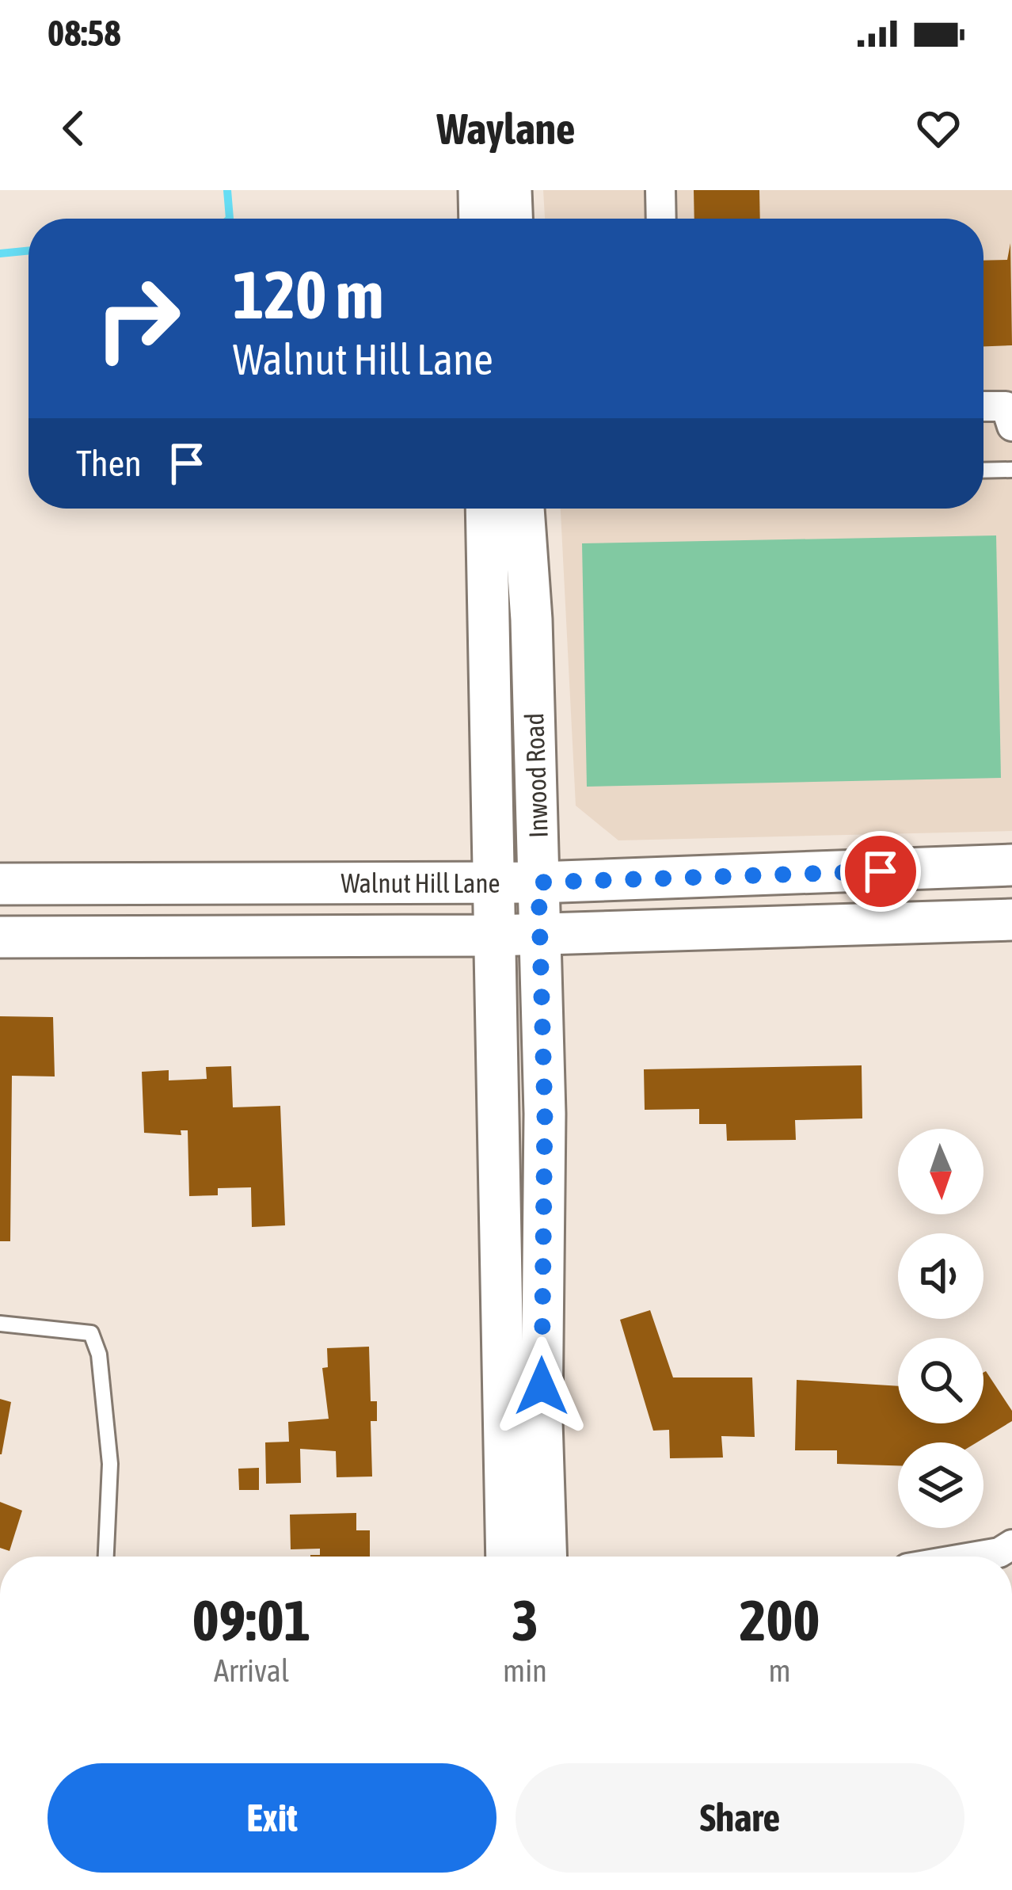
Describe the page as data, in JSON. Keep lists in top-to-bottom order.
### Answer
{
  "streets": {
    "main road": ["Inwood Road", "Walnut Hill Lane"]
  },
  "crossings": [
    ["Inwood Road", "Walnut Hill Lane"]
  ],
  "north": "bottom",
  "page": {
    "status": "08:58",
    "header": "Waylane",
    "turn": ["120 m", "Walnut Hill Lane"],
    "then": "Then",
    "eta": [
      "09:01",
      "Arrival",
      "3",
      "min",
      "200",
      "m"
    ],
    "buttons": ["Exit", "Share"]
  }
}
